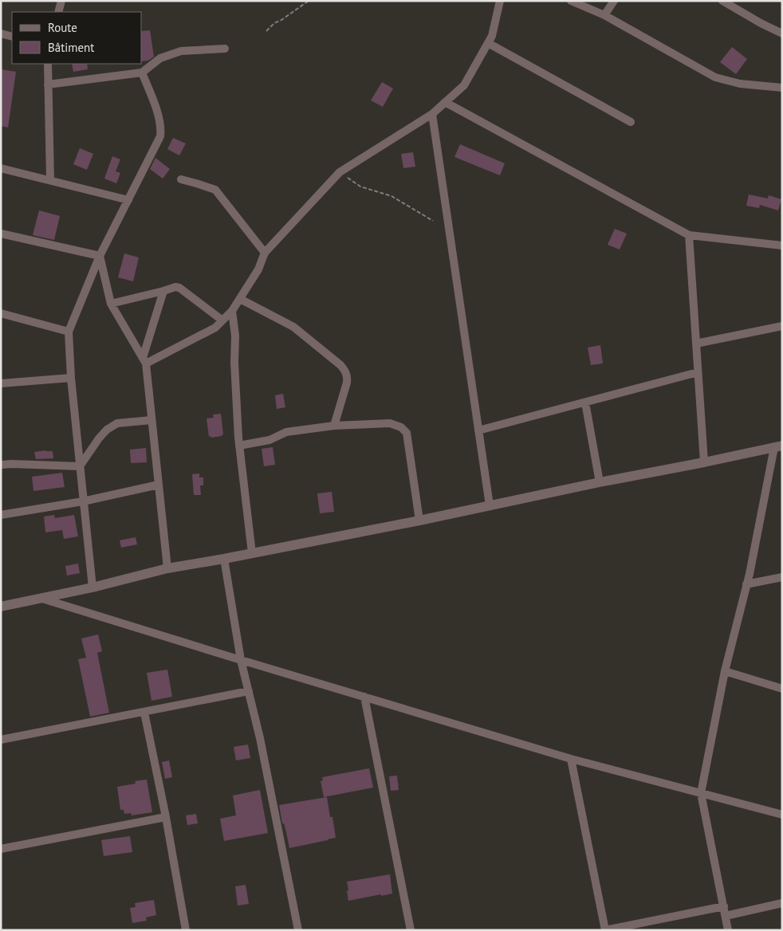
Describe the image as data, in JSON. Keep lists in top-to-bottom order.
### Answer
{
  "legend": ["Route", "Bâtiment"]
}
